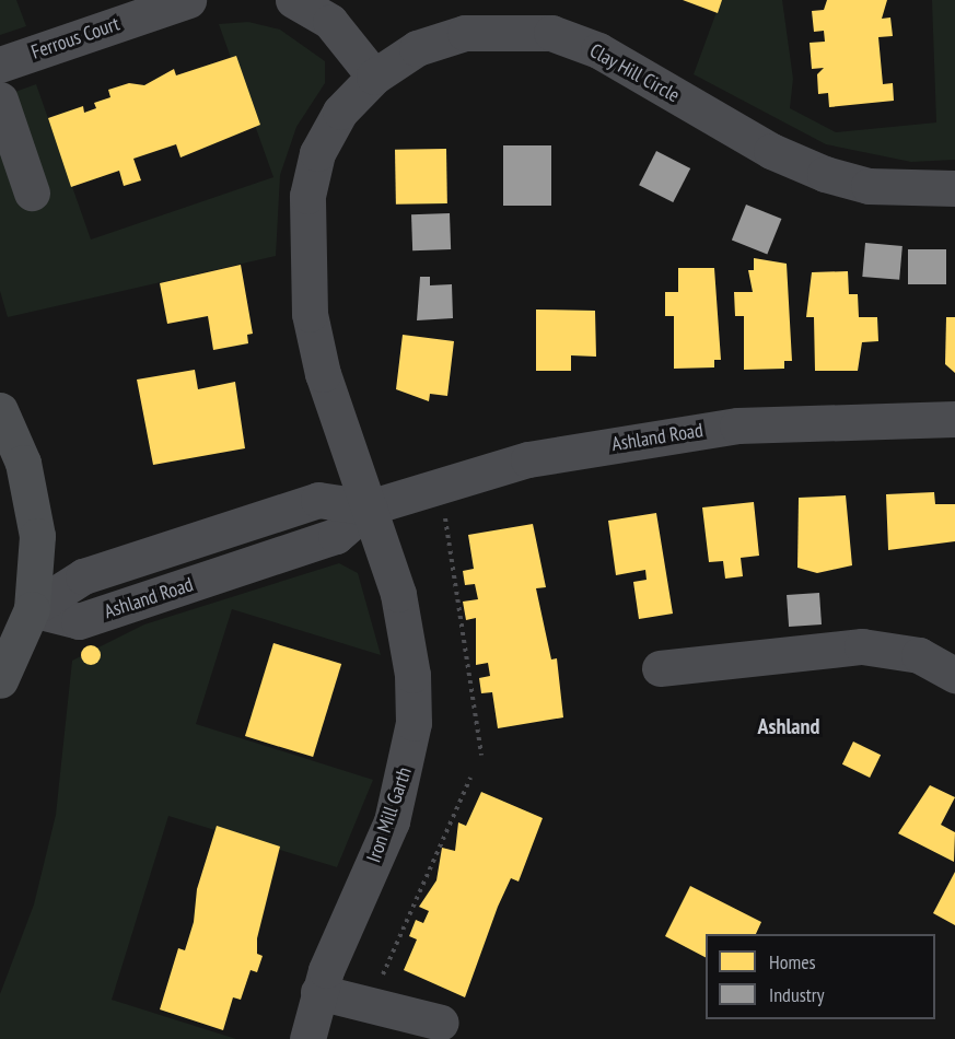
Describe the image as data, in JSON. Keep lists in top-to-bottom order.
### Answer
{
  "streets": {
    "street": [
      "Ferrous Court",
      "Clay Hill Circle",
      "Ashland Road",
      "Iron Mill Garth"
    ]
  },
  "crossings": [
    ["Clay Hill Circle", "Ashland Road"],
    ["Clay Hill Circle", "Iron Mill Garth"],
    ["Ashland Road", "Iron Mill Garth"]
  ],
  "districts": ["Ashland"],
  "legend": ["Homes", "Industry"]
}
